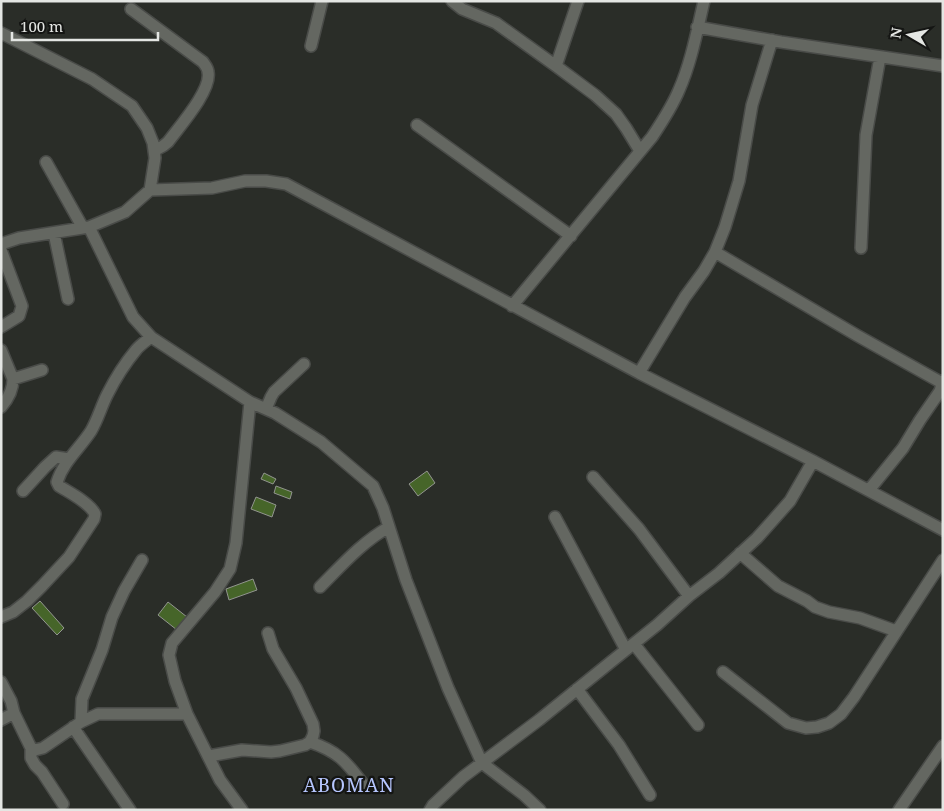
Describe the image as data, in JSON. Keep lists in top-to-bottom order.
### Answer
{
  "districts": ["ABOMAN"],
  "scale_bar": "100 m",
  "north": "left"
}
